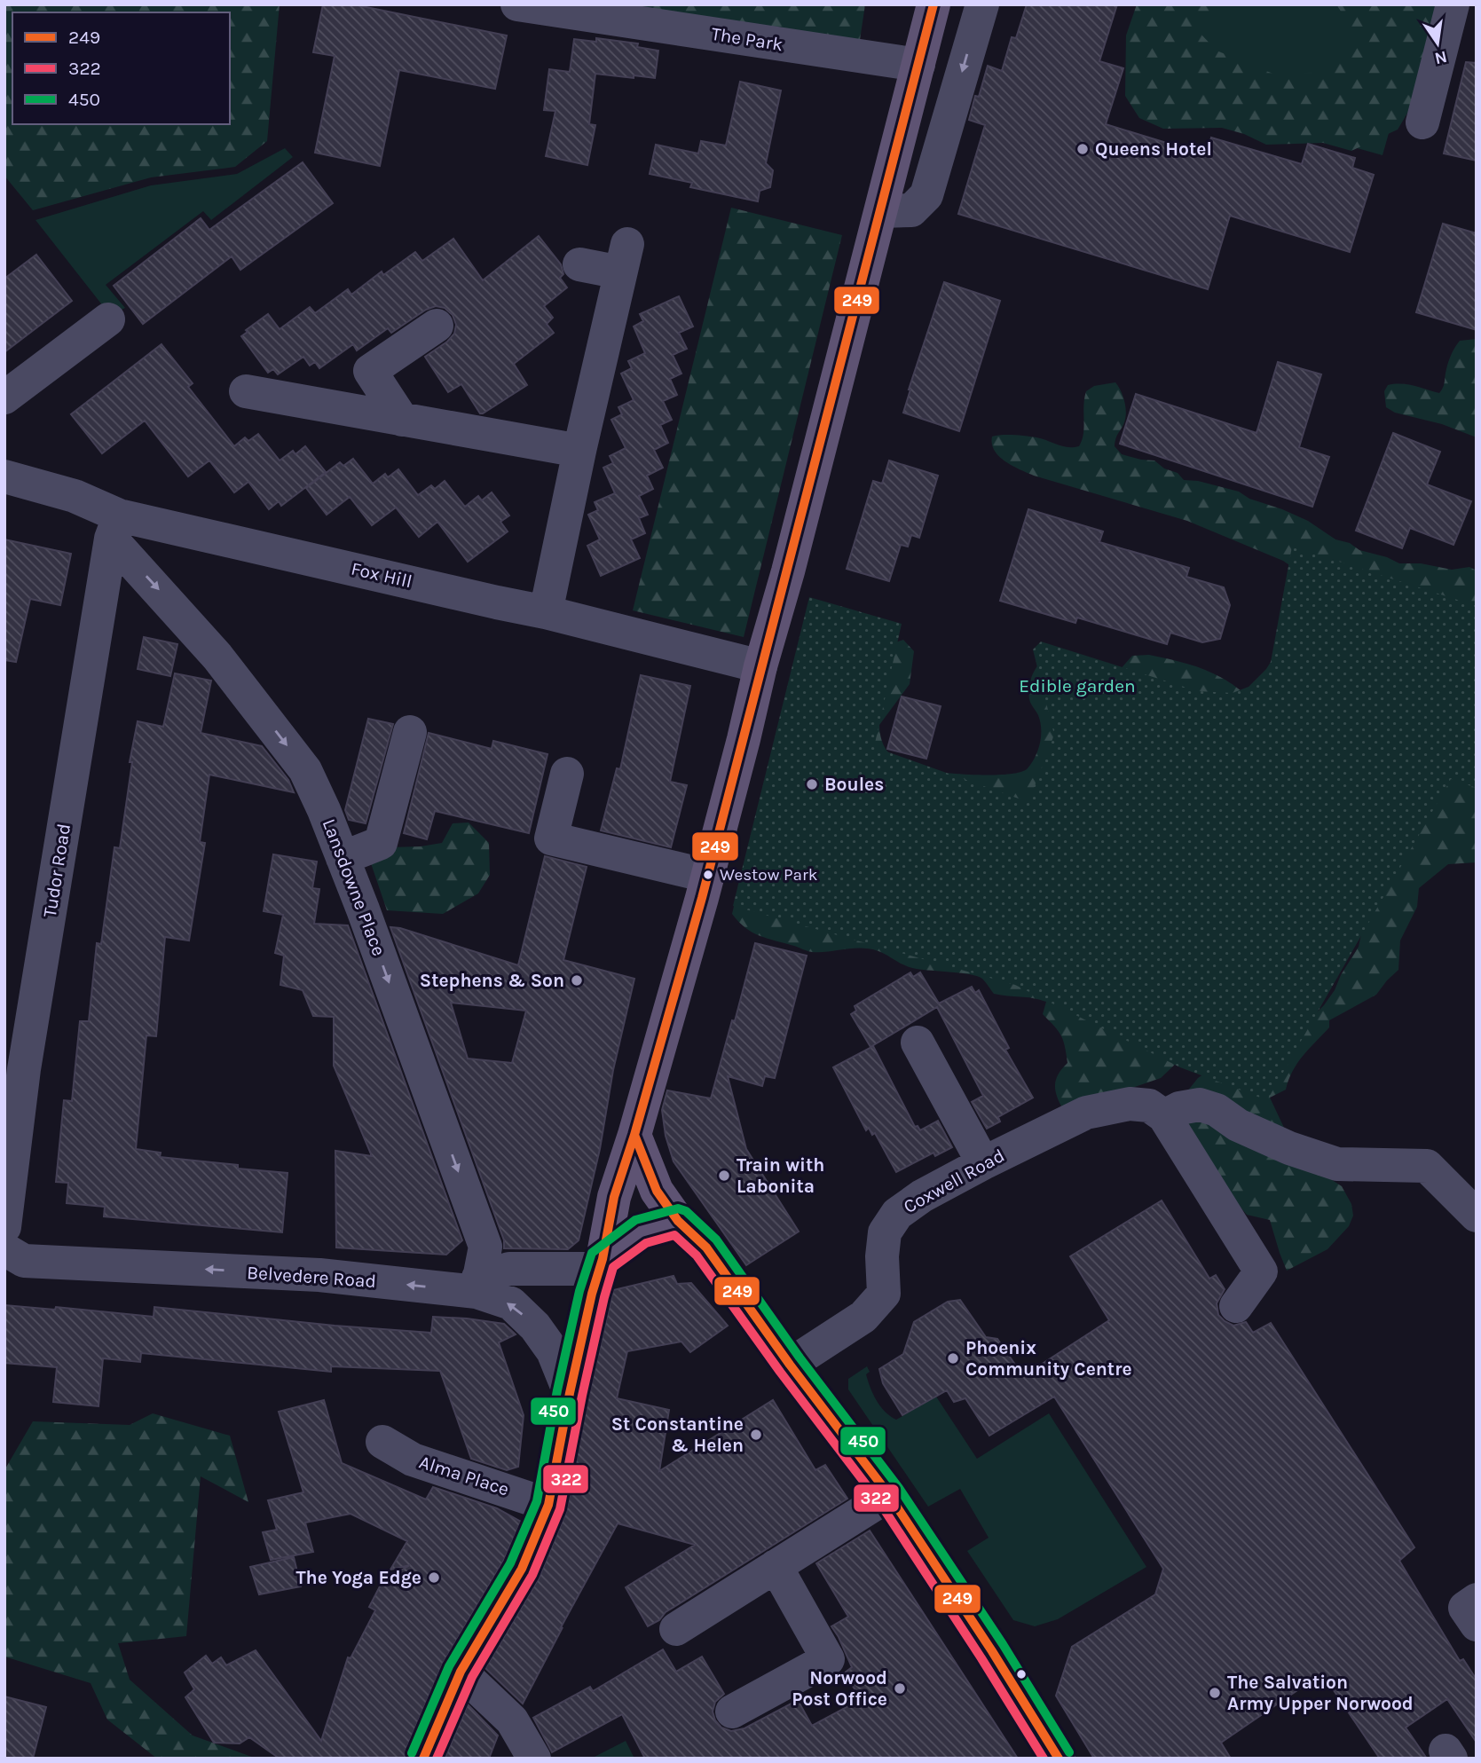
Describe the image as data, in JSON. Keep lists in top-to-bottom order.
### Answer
{
  "streets": {
    "street": [
      "The Park",
      "Fox Hill",
      "Tudor Road",
      "Lansdowne Place",
      "Coxwell Road",
      "Belvedere Road",
      "Alma Place"
    ]
  },
  "crossings": [
    ["Fox Hill", "Tudor Road"],
    ["Fox Hill", "Lansdowne Place"],
    ["Tudor Road", "Lansdowne Place"],
    ["Lansdowne Place", "Belvedere Road"]
  ],
  "one_way": ["Lansdowne Place", "Belvedere Road"],
  "parks": ["Edible garden"],
  "places": [
    "Queens Hotel",
    "Boules",
    "Westow Park",
    "Stephens & Son",
    "Train with Labonita",
    "Phoenix Community Centre",
    "St Constantine & Helen",
    "The Yoga Edge",
    "Norwood Post Office",
    "The Salvation Army Upper Norwood"
  ],
  "lines": ["transit line 249", "transit line 450", "transit line 322"],
  "legend": ["249", "322", "450"],
  "north": "bottom"
}
